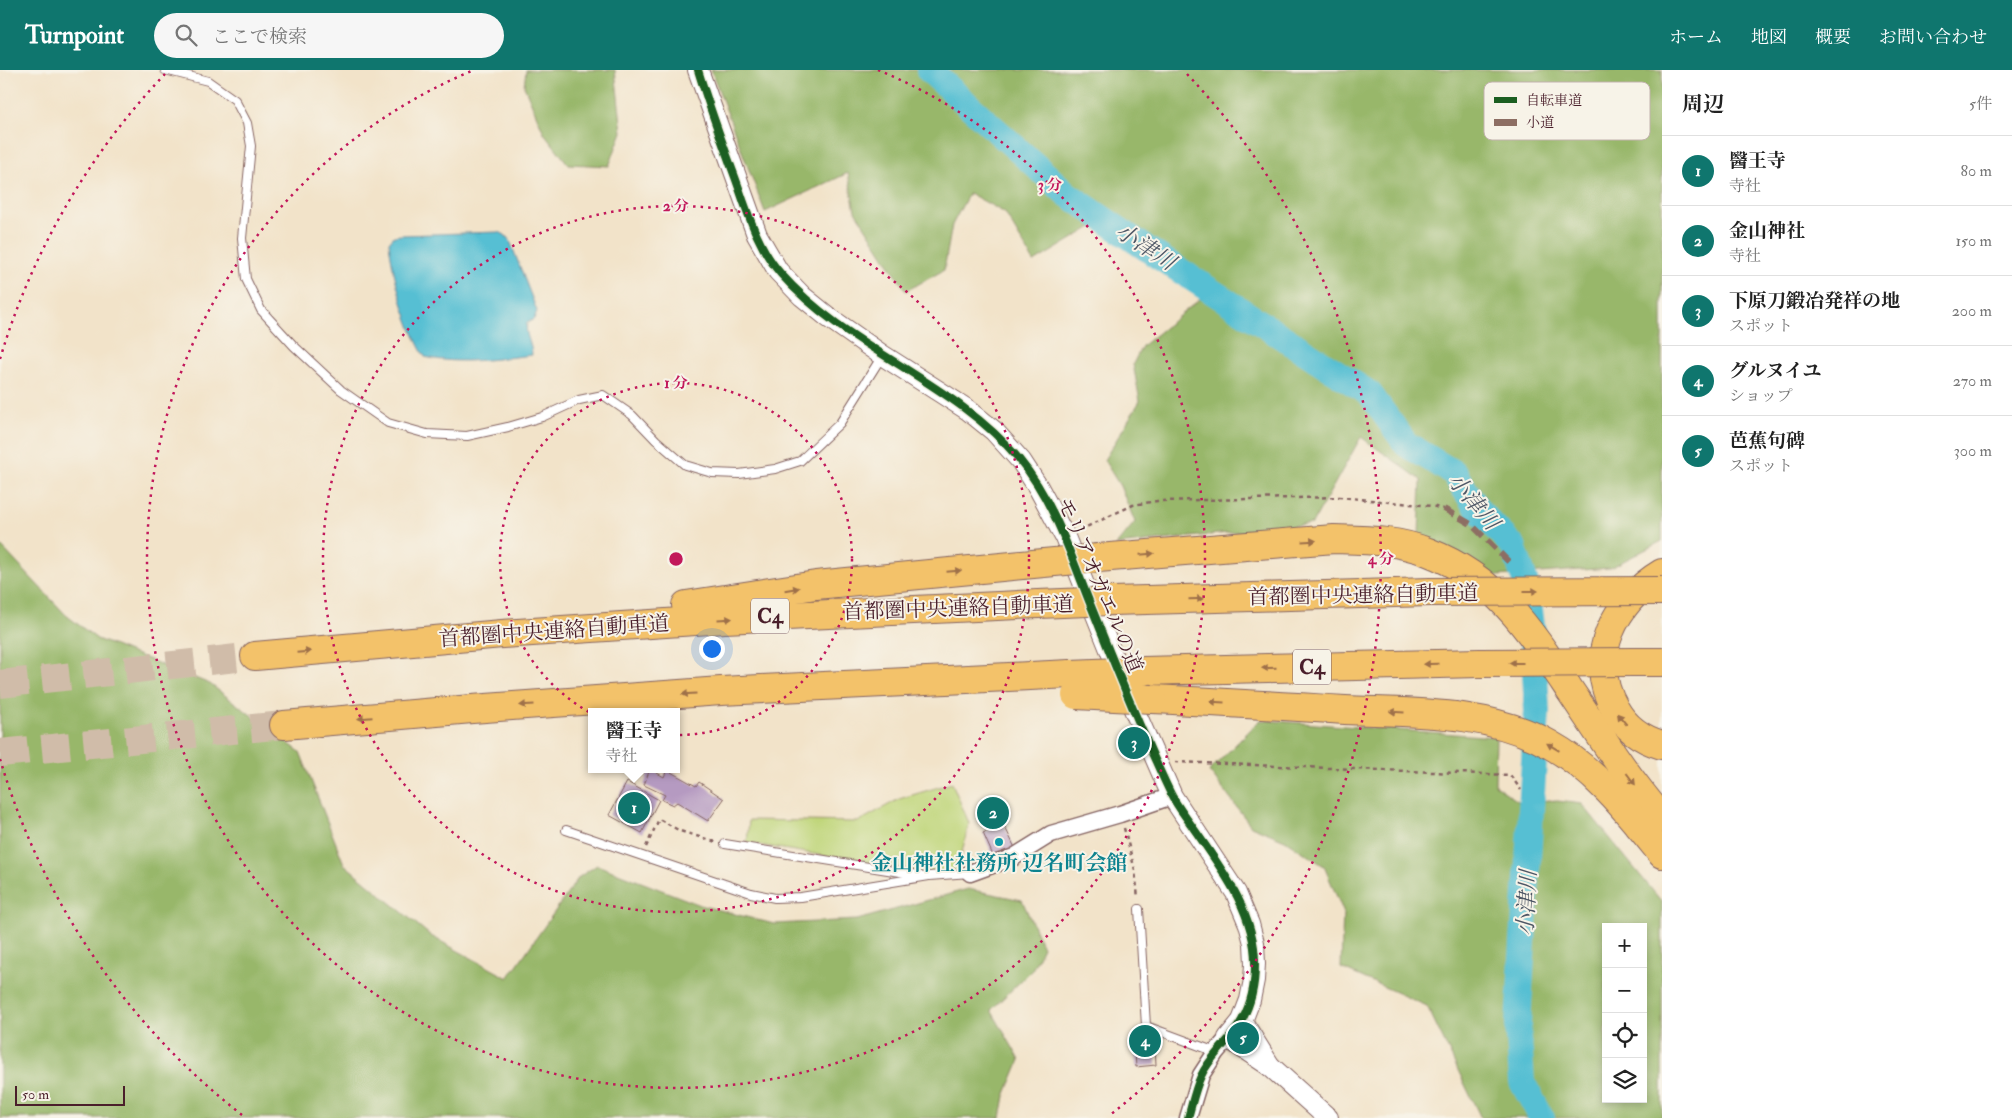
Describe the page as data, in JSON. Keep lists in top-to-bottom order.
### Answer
{
  "streets": {
    "highway": ["首都圏中央連絡自動車道", "C4"],
    "street": ["モリアオガエルの道"]
  },
  "water": ["小津川"],
  "places": ["金山神社社務所 辺名町会館"],
  "legend": ["自転車道", "小道"],
  "scale_bar": "50 m",
  "page": {
    "header": "Turnpoint",
    "search": "ここで検索",
    "nav": [
      "ホーム",
      "地図",
      "概要",
      "お問い合わせ"
    ],
    "heading": ["周辺", "5件"],
    "list": [
      {
        "mark": "1",
        "name": "醫王寺",
        "note": "寺社",
        "value": "80 m"
      },
      {
        "mark": "2",
        "name": "金山神社",
        "note": "寺社",
        "value": "150 m"
      },
      {
        "mark": "3",
        "name": "下原刀鍛冶発祥の地",
        "note": "スポット",
        "value": "200 m"
      },
      {
        "mark": "4",
        "name": "グルヌイユ",
        "note": "ショップ",
        "value": "270 m"
      },
      {
        "mark": "5",
        "name": "芭蕉句碑",
        "note": "スポット",
        "value": "300 m"
      }
    ],
    "popup": ["醫王寺", "寺社"],
    "pins": [
      "3",
      "1",
      "2",
      "5",
      "4"
    ],
    "map_buttons": ["+", "−"],
    "scale": "50 m"
  },
  "rings": [
    "3 分",
    "2 分",
    "1 分",
    "4 分"
  ]
}
